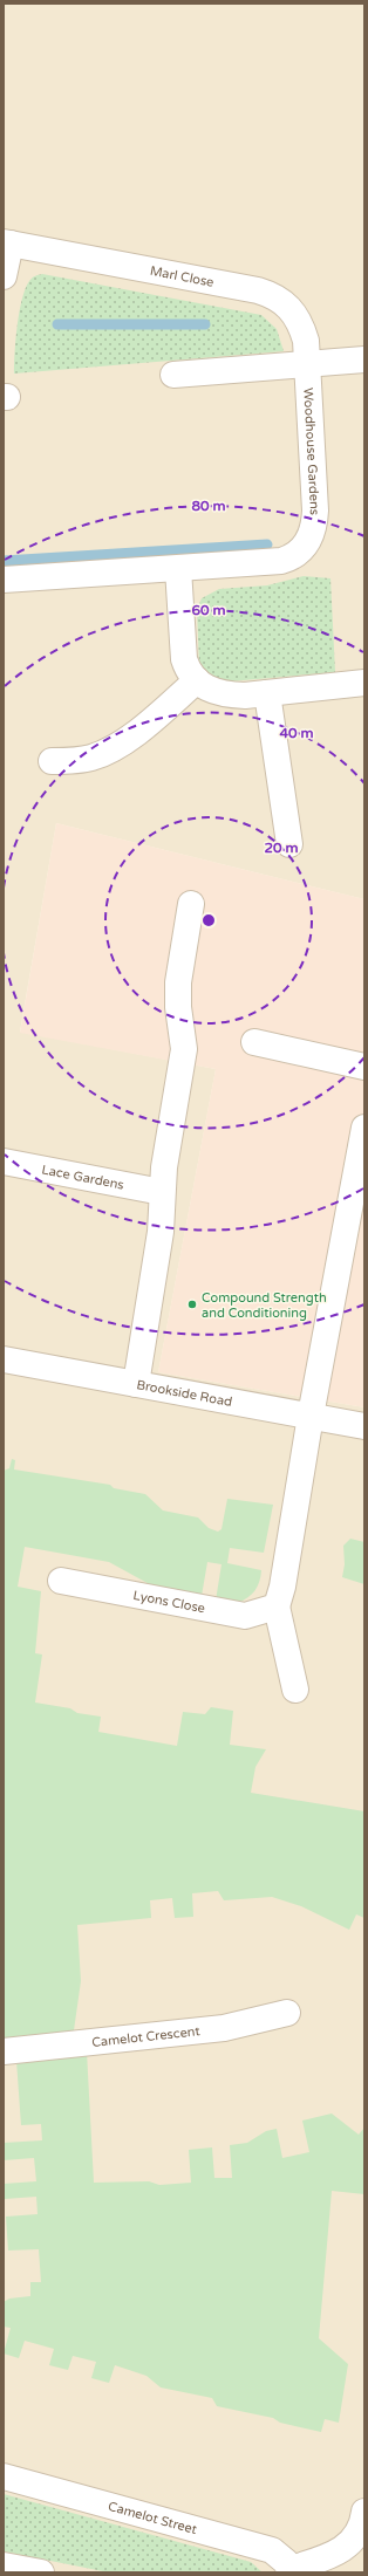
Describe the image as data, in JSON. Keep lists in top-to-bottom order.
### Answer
{
  "streets": {
    "street": [
      "Marl Close",
      "Woodhouse Gardens",
      "Lace Gardens",
      "Brookside Road",
      "Lyons Close",
      "Camelot Crescent",
      "Camelot Street"
    ]
  },
  "crossings": [
    ["Marl Close", "Woodhouse Gardens"]
  ],
  "places": ["Compound Strength and Conditioning"],
  "rings": [
    "80 m",
    "60 m",
    "40 m",
    "20 m"
  ]
}
